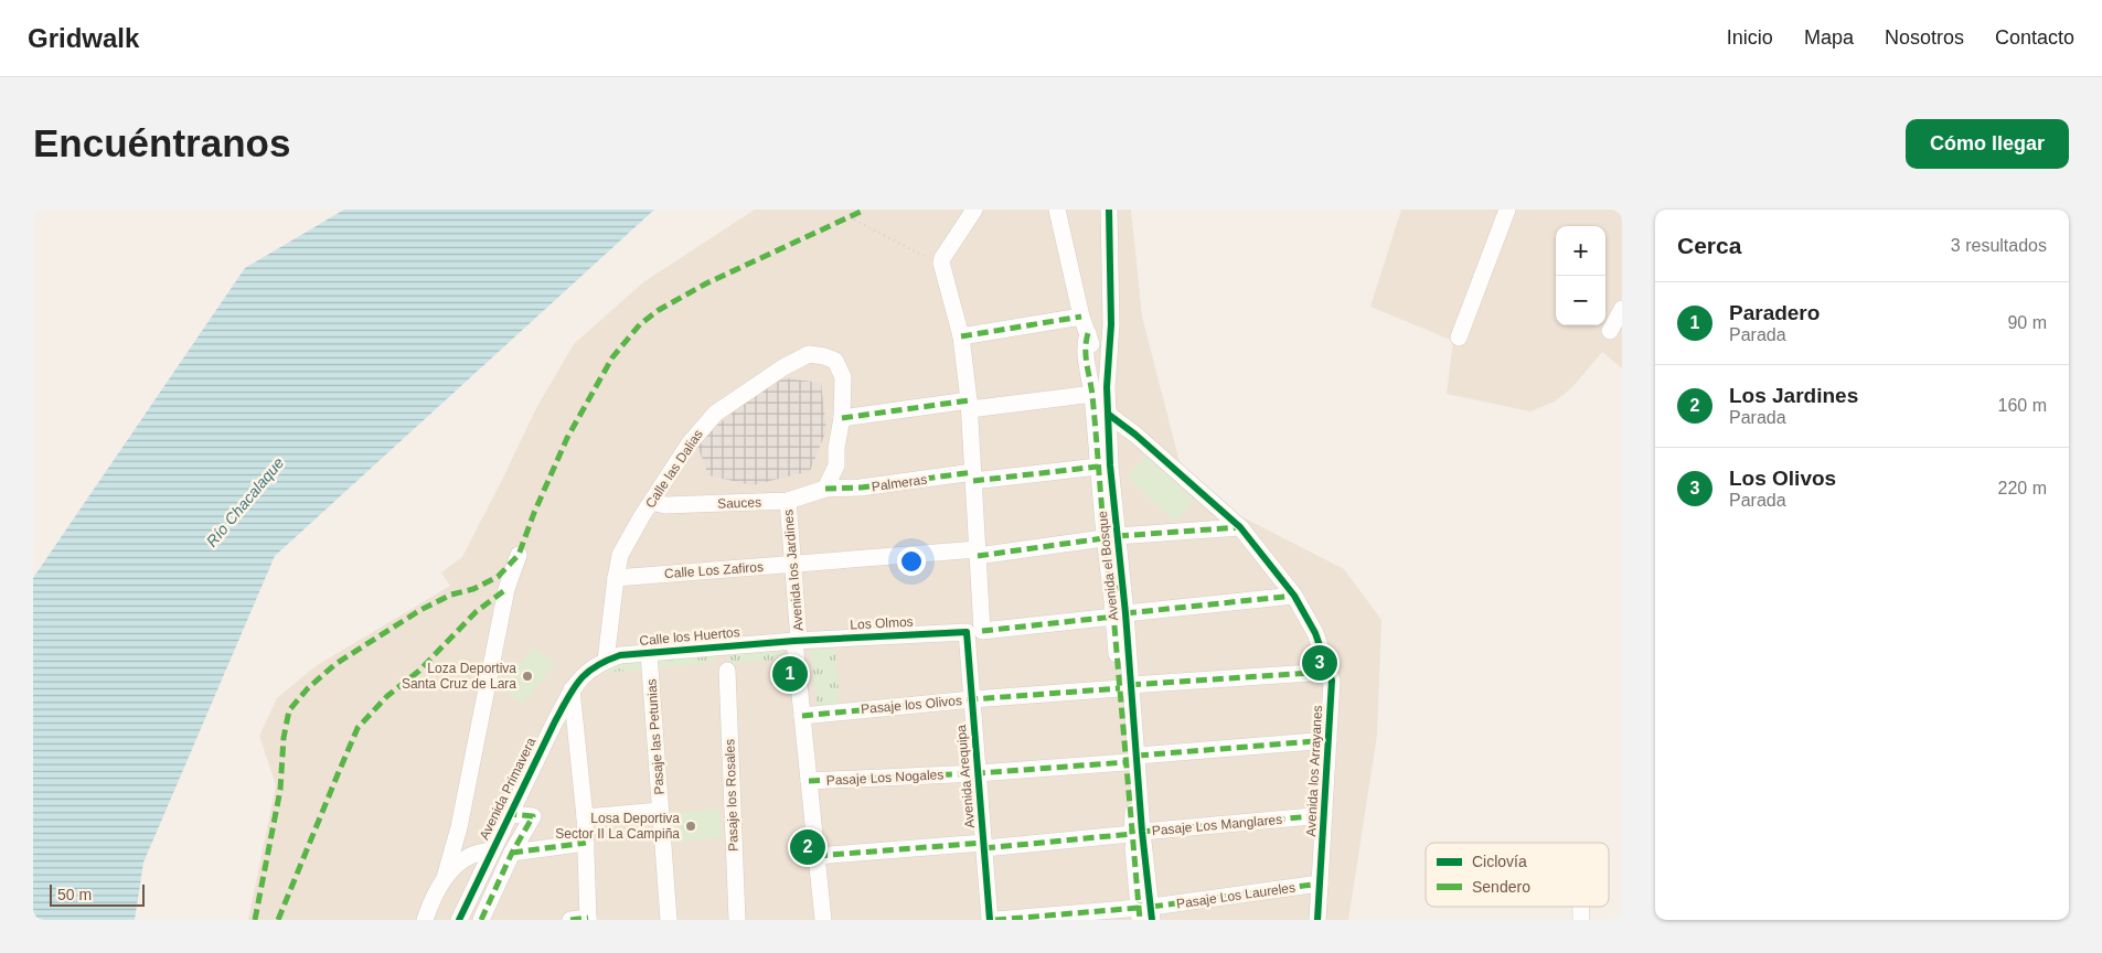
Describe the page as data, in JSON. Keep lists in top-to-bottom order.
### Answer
{
  "streets": {
    "street": [
      "Calle las Dalias",
      "Palmeras",
      "Sauces",
      "Avenida el Bosque",
      "Calle Los Zafiros",
      "Avenida los Jardines",
      "Los Olmos",
      "Calle los Huertos",
      "Pasaje los Olivos",
      "Pasaje las Petunias",
      "Avenida los Arrayanes",
      "Avenida Arequipa",
      "Pasaje Los Nogales",
      "Avenida Primavera",
      "Pasaje los Rosales",
      "Pasaje Los Manglares",
      "Pasaje Los Laureles"
    ]
  },
  "crossings": [
    ["Calle las Dalias", "Sauces"],
    ["Calle las Dalias", "Calle Los Zafiros"],
    ["Calle las Dalias", "Calle los Huertos"],
    ["Palmeras", "Sauces"],
    ["Palmeras", "Avenida Arequipa"],
    ["Sauces", "Avenida los Jardines"],
    ["Avenida el Bosque", "Calle Los Zafiros"],
    ["Avenida el Bosque", "Los Olmos"],
    ["Avenida el Bosque", "Pasaje los Olivos"],
    ["Avenida el Bosque", "Avenida los Arrayanes"],
    ["Calle Los Zafiros", "Avenida los Jardines"],
    ["Calle Los Zafiros", "Avenida los Arrayanes"],
    ["Calle Los Zafiros", "Avenida Arequipa"],
    ["Avenida los Jardines", "Los Olmos"],
    ["Avenida los Jardines", "Calle los Huertos"],
    ["Avenida los Jardines", "Pasaje los Olivos"],
    ["Avenida los Jardines", "Pasaje Los Nogales"],
    ["Avenida los Jardines", "Pasaje Los Manglares"],
    ["Los Olmos", "Calle los Huertos"],
    ["Los Olmos", "Avenida los Arrayanes"],
    ["Los Olmos", "Avenida Arequipa"],
    ["Calle los Huertos", "Pasaje las Petunias"],
    ["Calle los Huertos", "Avenida Primavera"],
    ["Pasaje los Olivos", "Avenida los Arrayanes"],
    ["Pasaje los Olivos", "Avenida Arequipa"],
    ["Avenida los Arrayanes", "Pasaje Los Nogales"],
    ["Avenida los Arrayanes", "Pasaje Los Manglares"],
    ["Avenida los Arrayanes", "Pasaje Los Laureles"],
    ["Avenida Arequipa", "Pasaje Los Nogales"],
    ["Avenida Arequipa", "Pasaje Los Manglares"]
  ],
  "water": ["Río Chacalaque"],
  "places": ["Loza Deportiva Santa Cruz de Lara", "Losa Deportiva Sector II La Campiña"],
  "legend": ["Ciclovía", "Sendero"],
  "scale_bar": "50 m",
  "page": {
    "header": "Gridwalk",
    "nav": [
      "Inicio",
      "Mapa",
      "Nosotros",
      "Contacto"
    ],
    "buttons": "Cómo llegar",
    "title": "Encuéntranos",
    "heading": ["Cerca", "3 resultados"],
    "map_buttons": ["+", "−"],
    "list": [
      {
        "mark": "1",
        "name": "Paradero",
        "note": "Parada",
        "value": "90 m"
      },
      {
        "mark": "2",
        "name": "Los Jardines",
        "note": "Parada",
        "value": "160 m"
      },
      {
        "mark": "3",
        "name": "Los Olivos",
        "note": "Parada",
        "value": "220 m"
      }
    ],
    "pins": ["3", "1", "2"],
    "scale": "50 m"
  }
}
